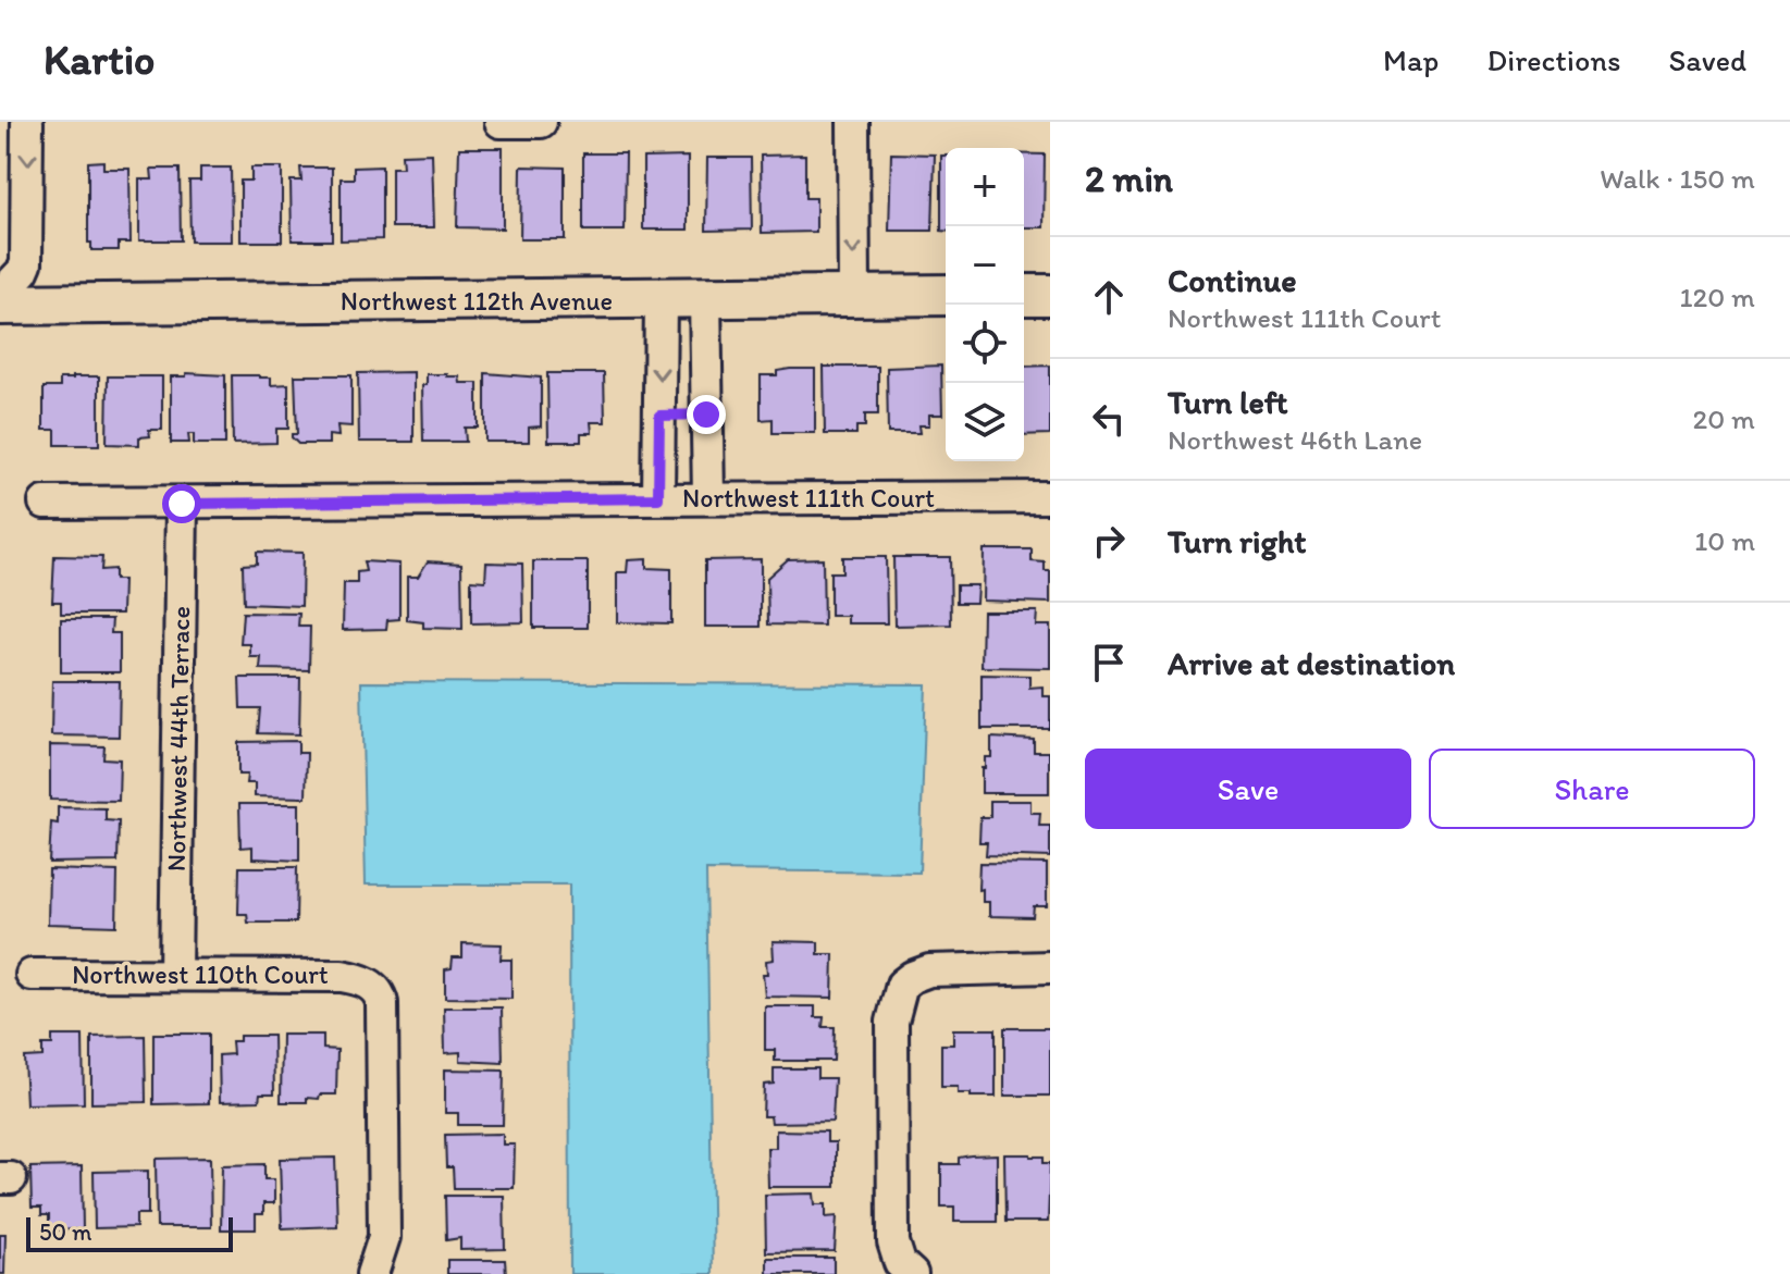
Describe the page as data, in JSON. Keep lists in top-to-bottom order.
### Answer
{
  "streets": {
    "street": [
      "Northwest 112th Avenue",
      "Northwest 111th Court",
      "Northwest 44th Terrace",
      "Northwest 110th Court"
    ]
  },
  "crossings": [
    ["Northwest 111th Court", "Northwest 44th Terrace"],
    ["Northwest 44th Terrace", "Northwest 110th Court"]
  ],
  "scale_bar": "50 m",
  "page": {
    "header": "Kartio",
    "nav": ["Map", "Directions", "Saved"],
    "heading": ["2 min", "Walk · 150 m"],
    "map_buttons": ["+", "−"],
    "list": [
      ["Continue", "Northwest 111th Court", "120 m"],
      ["Turn left", "Northwest 46th Lane", "20 m"],
      ["Turn right", "10 m"],
      "Arrive at destination"
    ],
    "buttons": ["Save", "Share"],
    "scale": "50 m"
  }
}
